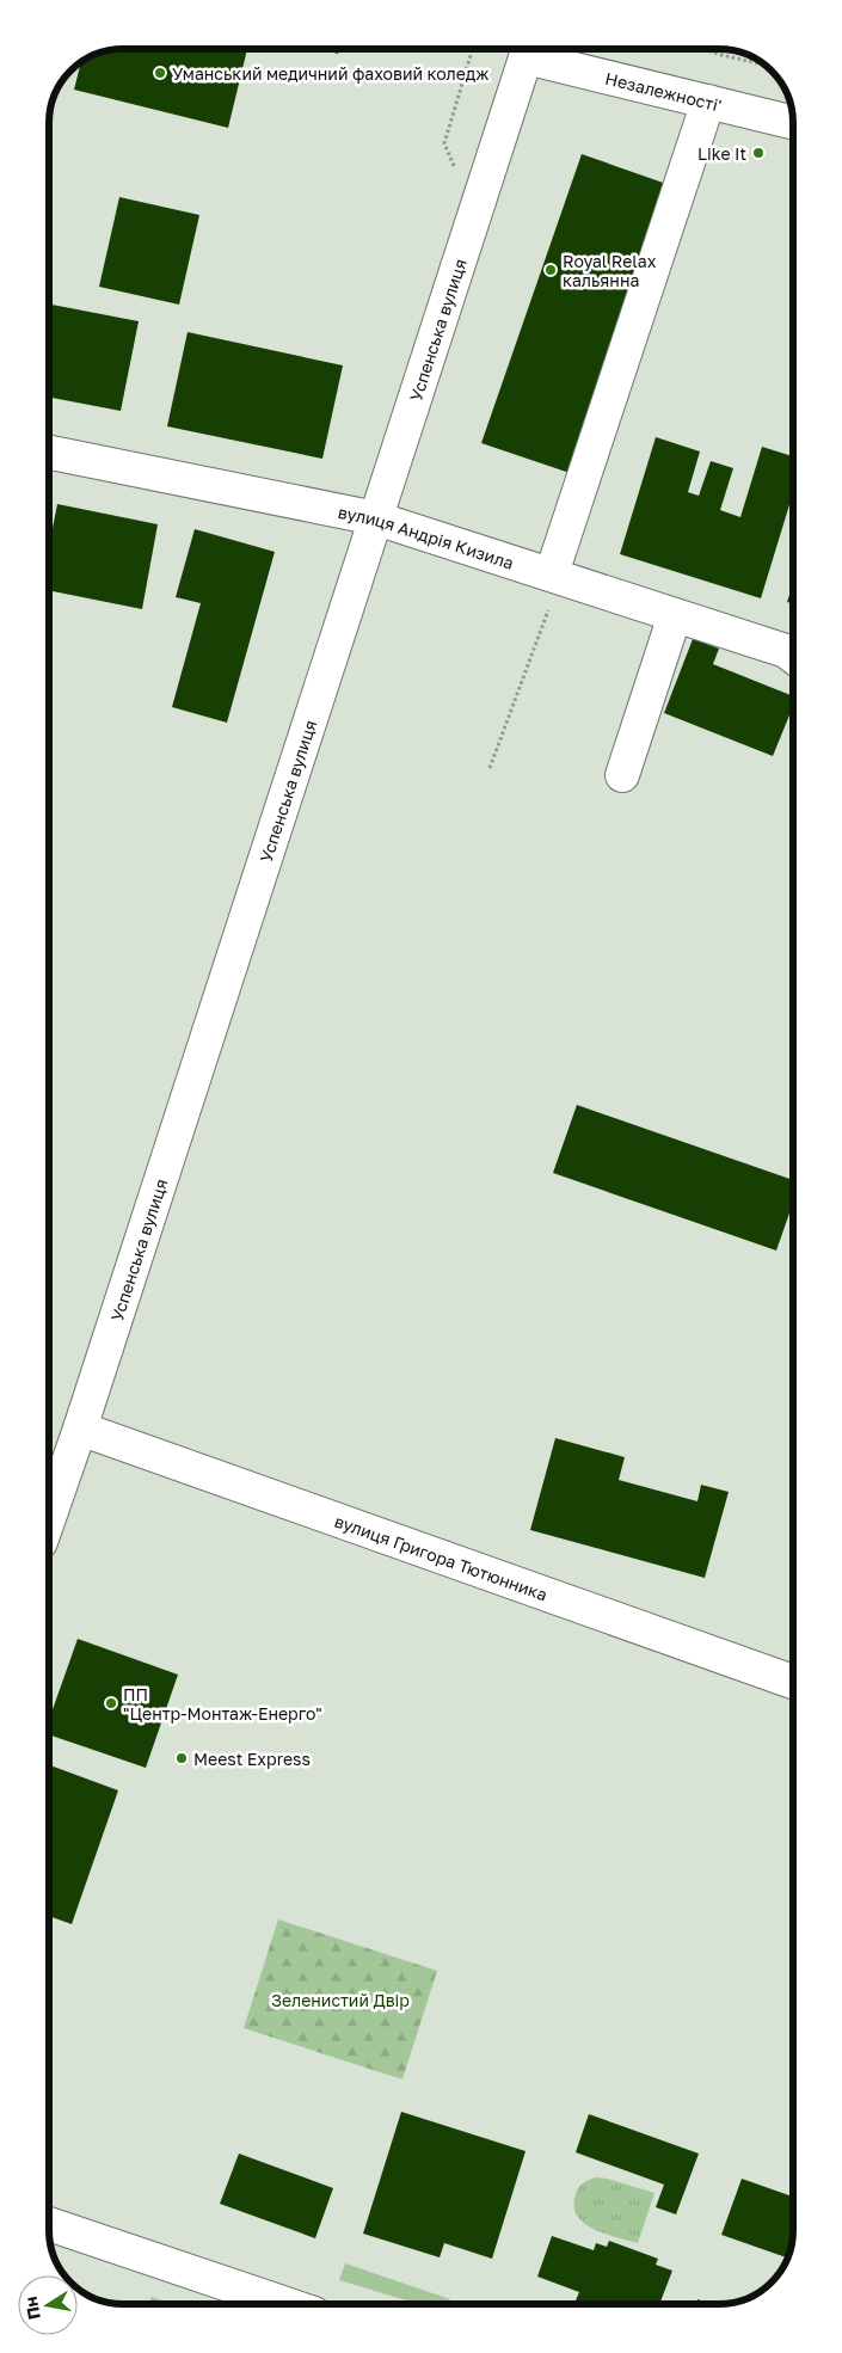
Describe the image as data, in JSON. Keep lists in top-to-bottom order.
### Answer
{
  "streets": {
    "street": [
      "Незалежності'",
      "Успенська вулиця",
      "вулиця Андрія Кизила",
      "вулиця Григора Тютюнника"
    ]
  },
  "crossings": [
    ["Успенська вулиця", "вулиця Андрія Кизила"],
    ["Успенська вулиця", "вулиця Григора Тютюнника"]
  ],
  "parks": ["Зеленистий Двір"],
  "places": [
    "Уманський медичний фаховий коледж",
    "Like It",
    "Royal Relax кальянна",
    "ПП \"Центр-Монтаж-Енерго\"",
    "Meest Express"
  ],
  "north": "left"
}
